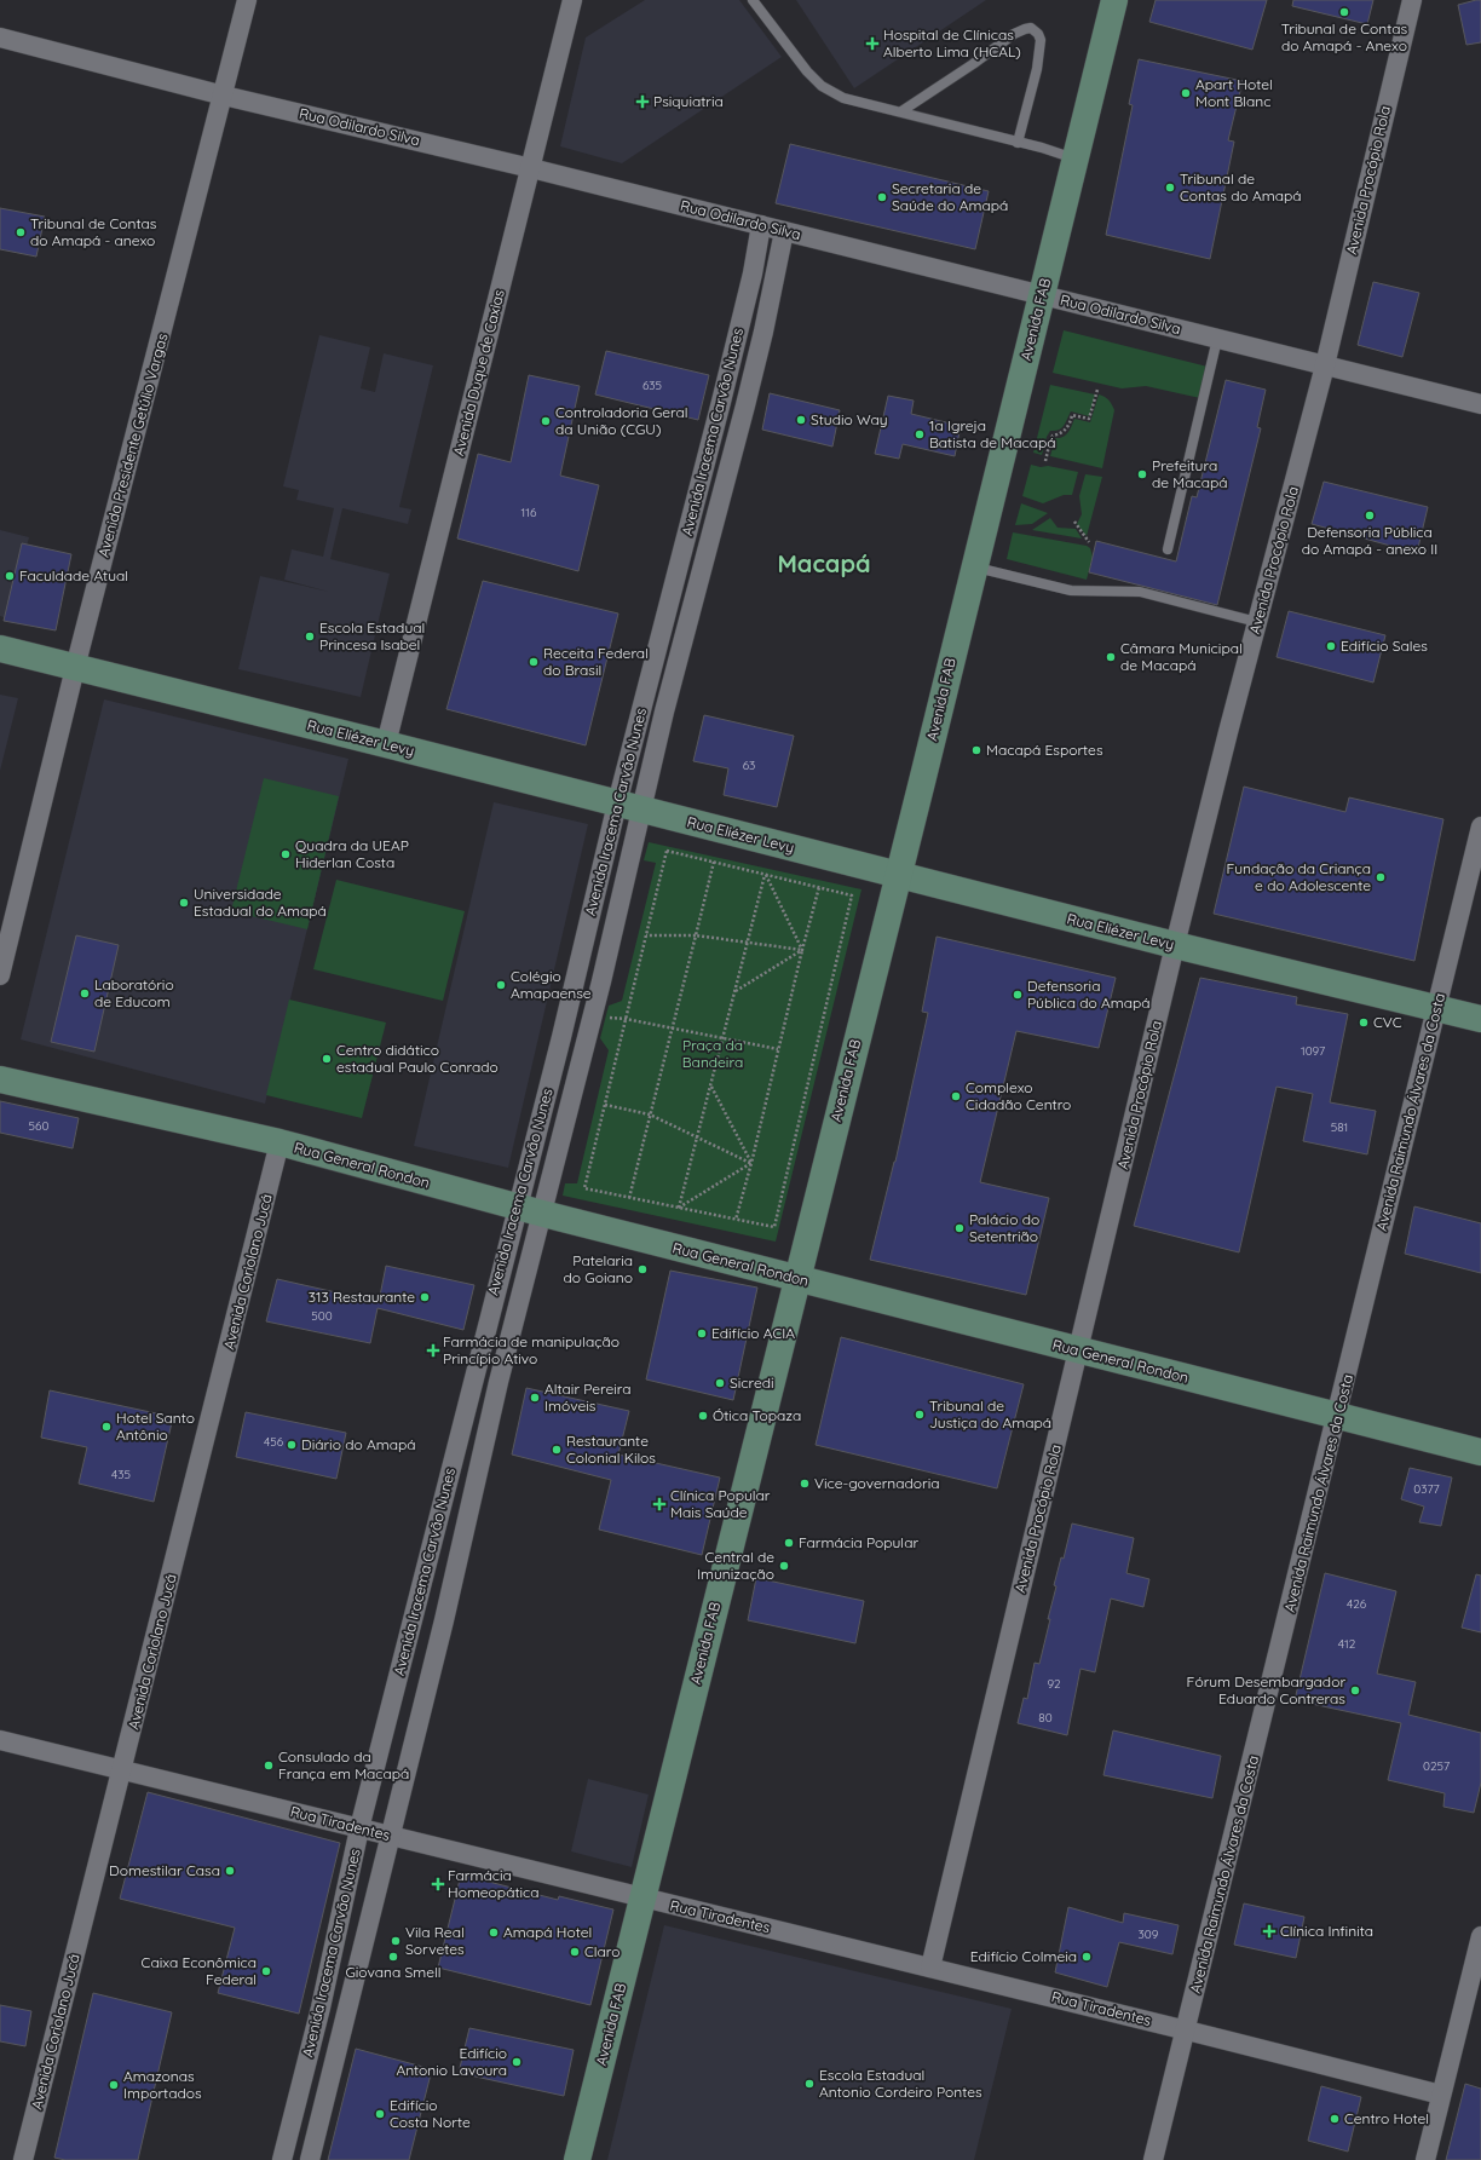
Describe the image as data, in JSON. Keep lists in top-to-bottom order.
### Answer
{
  "streets": {
    "main road": ["Avenida FAB", "Rua Eliézer Levy", "Rua General Rondon"],
    "street": [
      "Rua Odilardo Silva",
      "Avenida Procópio Rola",
      "Avenida Duque de Caxias",
      "Avenida Iracema Carvão Nunes",
      "Avenida Presidente Getúlio Vargas",
      "Avenida Raimundo Álvares da Costa",
      "Avenida Coriolano Jucá",
      "Rua Tiradentes"
    ]
  },
  "crossings": [
    ["Rua Odilardo Silva", "Avenida Procópio Rola"],
    ["Rua Odilardo Silva", "Avenida FAB"],
    ["Rua Odilardo Silva", "Avenida Duque de Caxias"],
    ["Rua Odilardo Silva", "Avenida Iracema Carvão Nunes"],
    ["Rua Odilardo Silva", "Avenida Presidente Getúlio Vargas"],
    ["Avenida Procópio Rola", "Rua Eliézer Levy"],
    ["Avenida Procópio Rola", "Rua General Rondon"],
    ["Avenida Procópio Rola", "Rua Tiradentes"],
    ["Avenida FAB", "Rua Eliézer Levy"],
    ["Avenida FAB", "Rua General Rondon"],
    ["Avenida FAB", "Rua Tiradentes"],
    ["Avenida Duque de Caxias", "Rua Eliézer Levy"],
    ["Avenida Iracema Carvão Nunes", "Rua Eliézer Levy"],
    ["Avenida Iracema Carvão Nunes", "Rua General Rondon"],
    ["Avenida Iracema Carvão Nunes", "Rua Tiradentes"],
    ["Avenida Presidente Getúlio Vargas", "Rua Eliézer Levy"],
    ["Rua Eliézer Levy", "Avenida Raimundo Álvares da Costa"],
    ["Avenida Raimundo Álvares da Costa", "Rua General Rondon"],
    ["Avenida Raimundo Álvares da Costa", "Rua Tiradentes"],
    ["Rua General Rondon", "Avenida Coriolano Jucá"],
    ["Avenida Coriolano Jucá", "Rua Tiradentes"]
  ],
  "districts": ["Macapá"],
  "parks": ["Praça da Bandeira"],
  "places": {
    "other": [
      "Tribunal de Contas do Amapá - Anexo",
      "Apart Hotel Mont Blanc",
      "Tribunal de Contas do Amapá",
      "Secretaria de Saúde do Amapá",
      "Tribunal de Contas do Amapá - anexo",
      "Studio Way",
      "Controladoria Geral da União (CGU)",
      "1a Igreja Batista de Macapá",
      "Prefeitura de Macapá",
      "Defensoria Pública do Amapá - anexo II",
      "Faculdade Atual",
      "Escola Estadual Princesa Isabel",
      "Edifício Sales",
      "Câmara Municipal de Macapá",
      "Receita Federal do Brasil",
      "Macapá Esportes",
      "Quadra da UEAP Hiderlan Costa",
      "Fundação da Criança e do Adolescente",
      "Universidade Estadual do Amapá",
      "Colégio Amapaense",
      "Laboratório de Educom",
      "Defensoria Pública do Amapá",
      "CVC",
      "Centro didático estadual Paulo Conrado",
      "Complexo Cidadão Centro",
      "Palácio do Setentrião",
      "Patelaria do Goiano",
      "313 Restaurante",
      "Edifício ACIA",
      "Sicredi",
      "Altair Pereira Imóveis",
      "Tribunal de Justiça do Amapá",
      "Ótica Topaza",
      "Hotel Santo Antônio",
      "Diário do Amapá",
      "Restaurante Colonial Kilos",
      "Vice-governadoria",
      "Farmácia Popular",
      "Central de Imunização",
      "Fórum Desembargador Eduardo Contreras",
      "Consulado da França em Macapá",
      "Domestilar Casa",
      "Amapá Hotel",
      "Vila Real Sorvetes",
      "Claro",
      "Giovana Smell",
      "Edifício Colmeia",
      "Caixa Econômica Federal",
      "Edifício Antonio Lavoura",
      "Escola Estadual Antonio Cordeiro Pontes",
      "Amazonas Importados",
      "Edifício Costa Norte",
      "Centro Hotel"
    ],
    "health": [
      "Hospital de Clínicas Alberto Lima (HCAL)",
      "Psiquiatria",
      "Farmácia de manipulação Princípio Ativo",
      "Clínica Popular Mais Saúde",
      "Farmácia Homeopática",
      "Clínica Infinita"
    ]
  },
  "house_numbers": [
    "635",
    "116",
    "63",
    "1097",
    "560",
    "581",
    "500",
    "456",
    "435",
    "0377",
    "426",
    "412",
    "92",
    "80",
    "0257",
    "309"
  ]
}
